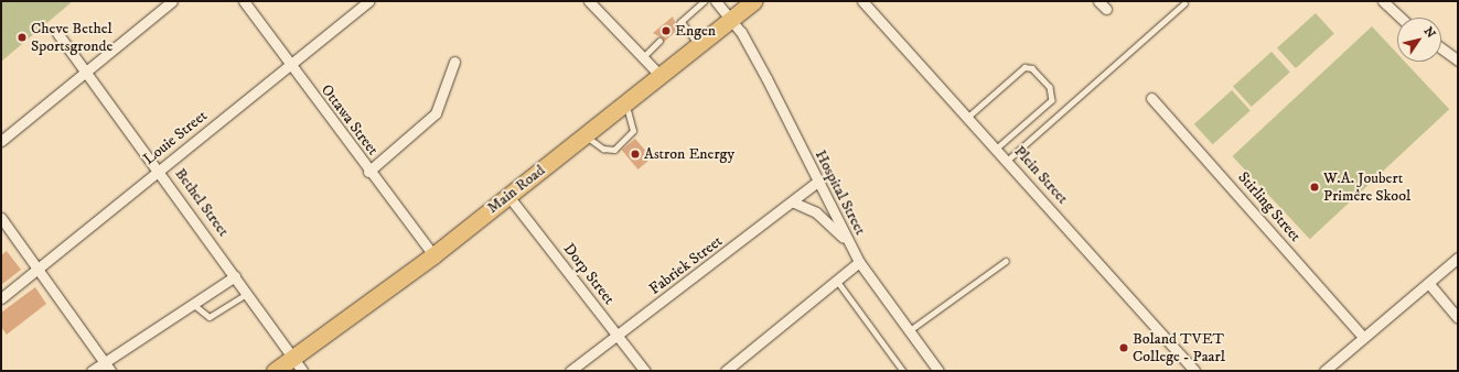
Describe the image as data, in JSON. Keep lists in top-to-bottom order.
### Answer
{
  "streets": {
    "main road": ["Main Road"],
    "street": [
      "Ottawa Street",
      "Louie Street",
      "Plein Street",
      "Hospital Street",
      "Bethel Street",
      "Stirling Street",
      "Fabriek Street",
      "Dorp Street"
    ]
  },
  "crossings": [
    ["Ottawa Street", "Louie Street"],
    ["Ottawa Street", "Main Road"],
    ["Louie Street", "Bethel Street"],
    ["Main Road", "Hospital Street"],
    ["Main Road", "Bethel Street"],
    ["Main Road", "Dorp Street"],
    ["Hospital Street", "Fabriek Street"],
    ["Fabriek Street", "Dorp Street"]
  ],
  "places": [
    "Engen",
    "Cheve Bethel Sportsgronde",
    "Astron Energy",
    "W.A. Joubert Primêre Skool",
    "Boland TVET College - Paarl"
  ],
  "north": "top right"
}
